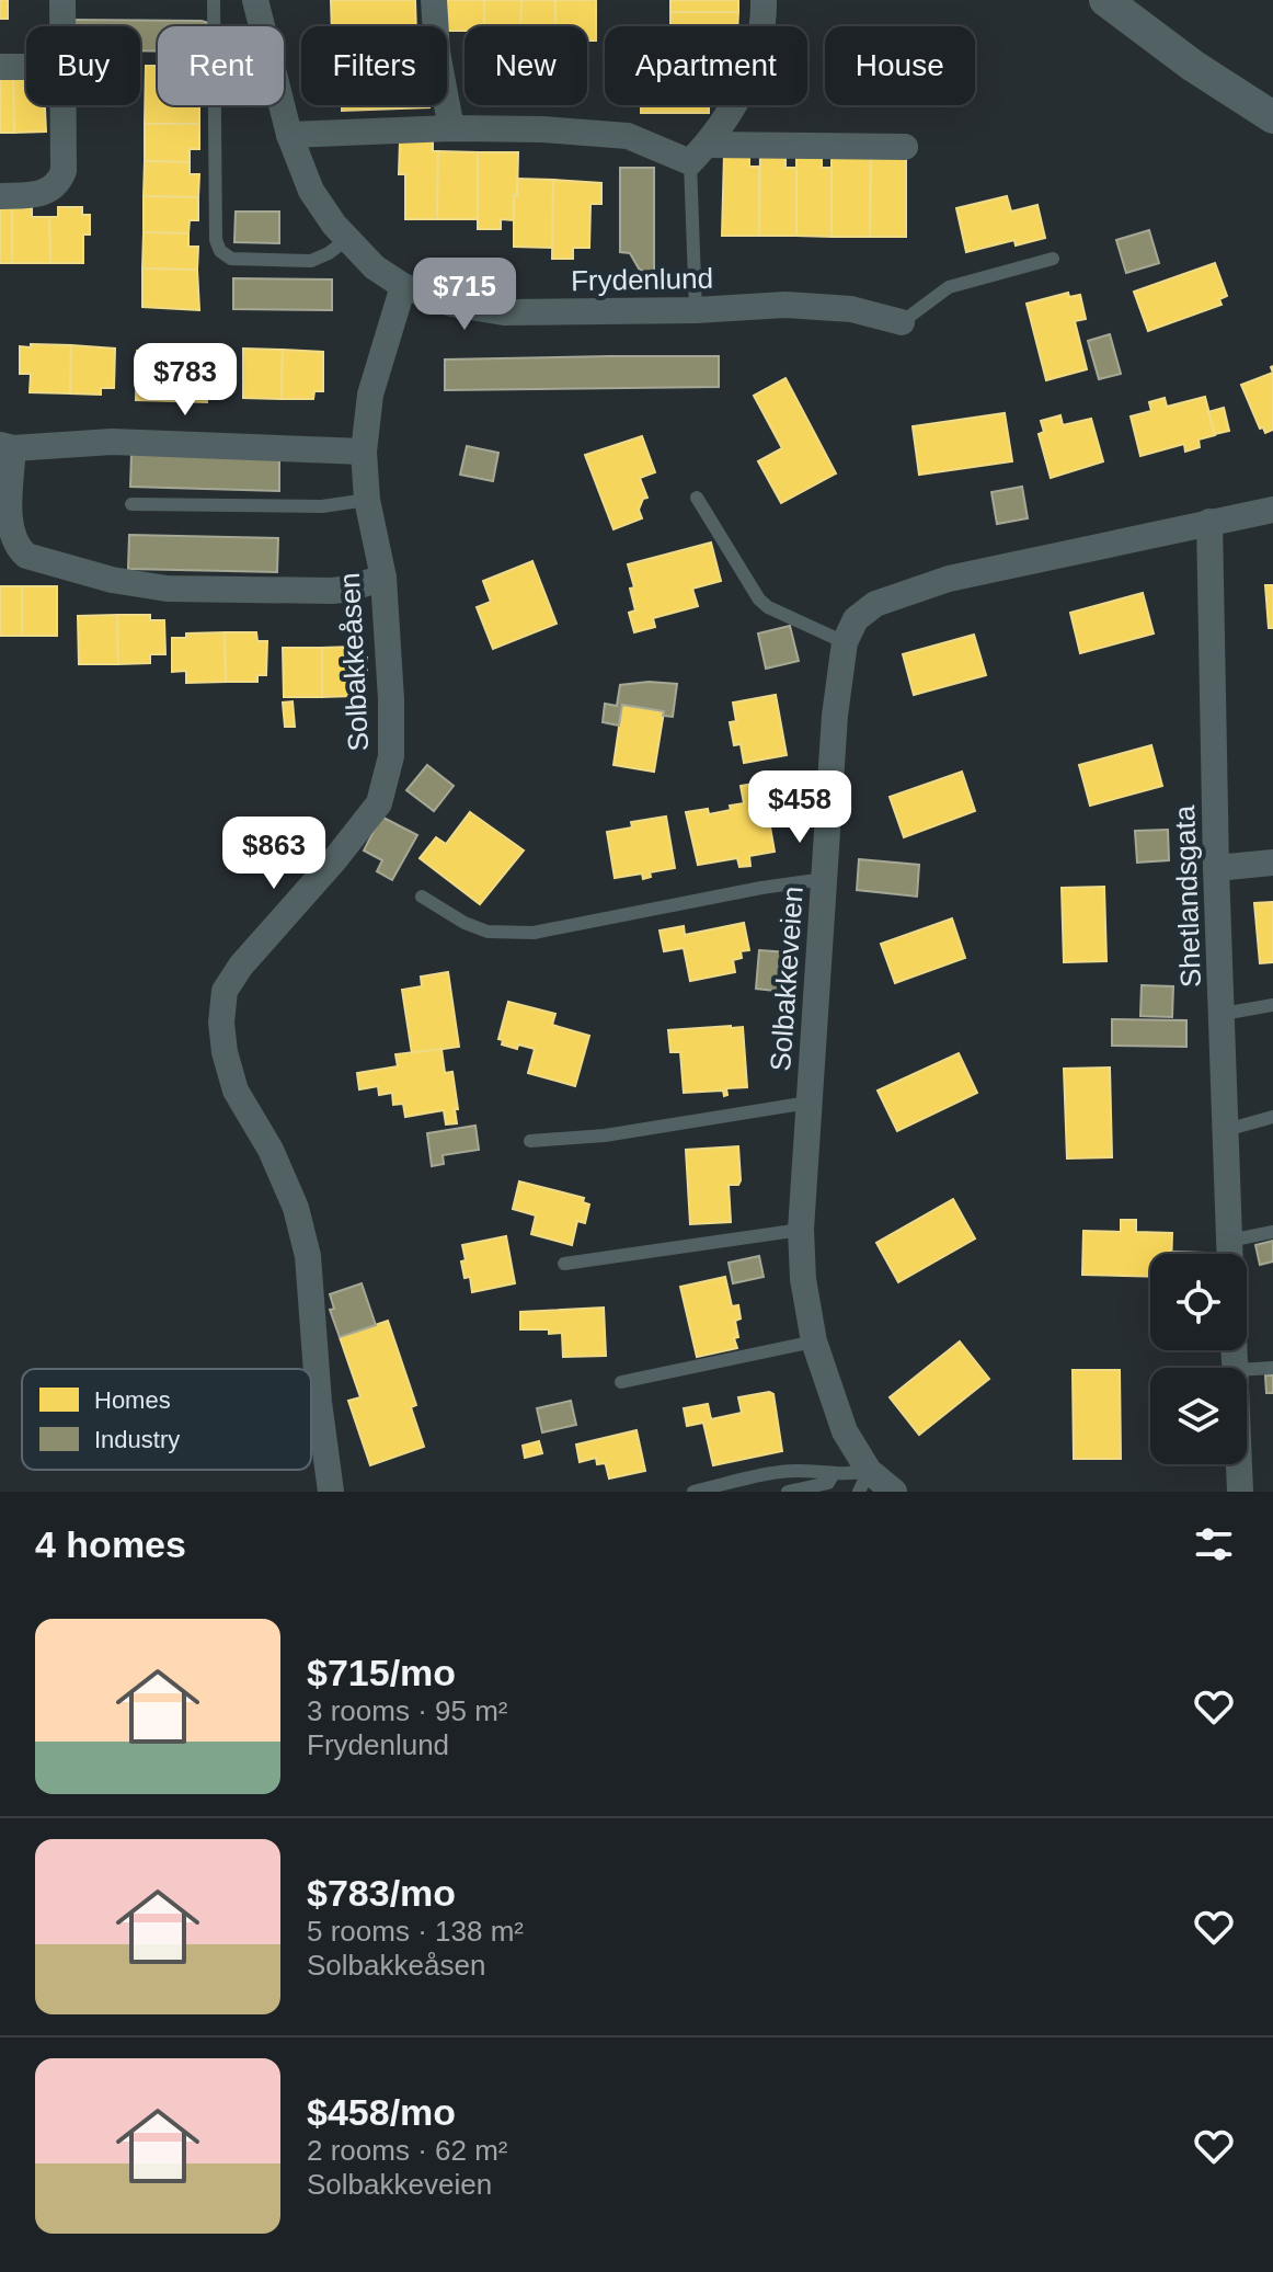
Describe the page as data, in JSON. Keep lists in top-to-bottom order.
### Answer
{
  "streets": {
    "street": [
      "Frydenlund",
      "Solbakkeåsen",
      "Shetlandsgata",
      "Solbakkeveien"
    ]
  },
  "crossings": [
    ["Frydenlund", "Solbakkeåsen"],
    ["Shetlandsgata", "Solbakkeveien"]
  ],
  "legend": ["Homes", "Industry"],
  "page": {
    "chip": [
      "Buy",
      "Rent",
      "Filters",
      "New",
      "Apartment",
      "House"
    ],
    "price": [
      "$715",
      "$783",
      "$458",
      "$863"
    ],
    "heading": "4 homes",
    "list": [
      {
        "name": "$715/mo",
        "note": "3 rooms · 95 m² · Frydenlund"
      },
      {
        "name": "$783/mo",
        "note": "5 rooms · 138 m² · Solbakkeåsen"
      },
      {
        "name": "$458/mo",
        "note": "2 rooms · 62 m² · Solbakkeveien"
      }
    ]
  }
}
